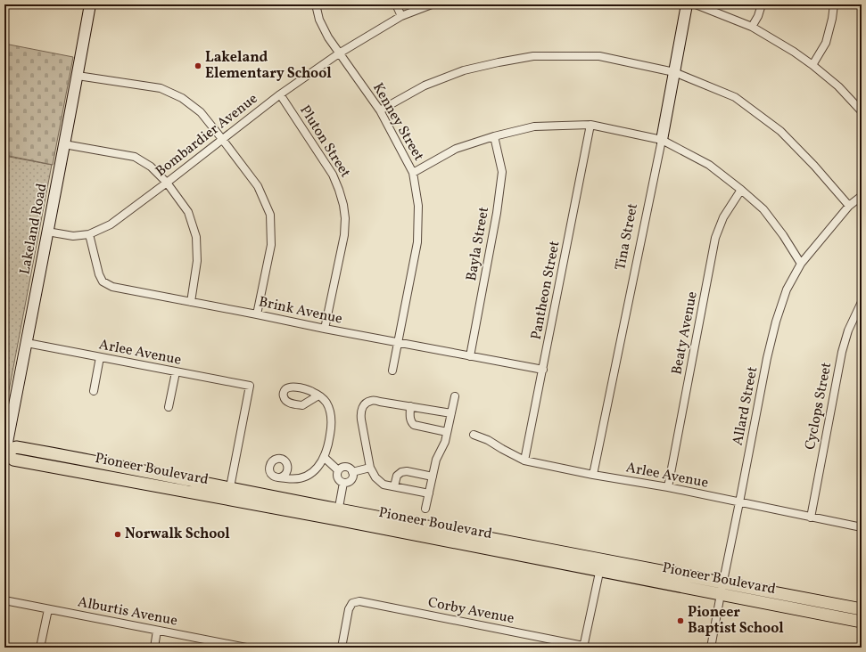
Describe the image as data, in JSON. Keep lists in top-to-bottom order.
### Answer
{
  "streets": {
    "main road": ["Pioneer Boulevard"],
    "street": [
      "Kenney Street",
      "Bombardier Avenue",
      "Pluton Street",
      "Lakeland Road",
      "Tina Street",
      "Bayla Street",
      "Pantheon Street",
      "Brink Avenue",
      "Beaty Avenue",
      "Arlee Avenue",
      "Allard Street",
      "Cyclops Street",
      "Corby Avenue",
      "Alburtis Avenue"
    ]
  },
  "crossings": [
    ["Kenney Street", "Bombardier Avenue"],
    ["Kenney Street", "Brink Avenue"],
    ["Bombardier Avenue", "Pluton Street"],
    ["Bombardier Avenue", "Lakeland Road"],
    ["Bombardier Avenue", "Brink Avenue"],
    ["Pluton Street", "Brink Avenue"],
    ["Lakeland Road", "Arlee Avenue"],
    ["Lakeland Road", "Pioneer Boulevard"],
    ["Tina Street", "Arlee Avenue"],
    ["Bayla Street", "Brink Avenue"],
    ["Pantheon Street", "Brink Avenue"],
    ["Pantheon Street", "Arlee Avenue"],
    ["Beaty Avenue", "Arlee Avenue"],
    ["Arlee Avenue", "Allard Street"],
    ["Arlee Avenue", "Cyclops Street"],
    ["Arlee Avenue", "Pioneer Boulevard"],
    ["Allard Street", "Pioneer Boulevard"]
  ],
  "places": ["Lakeland Elementary School", "Norwalk School", "Pioneer Baptist School"]
}
